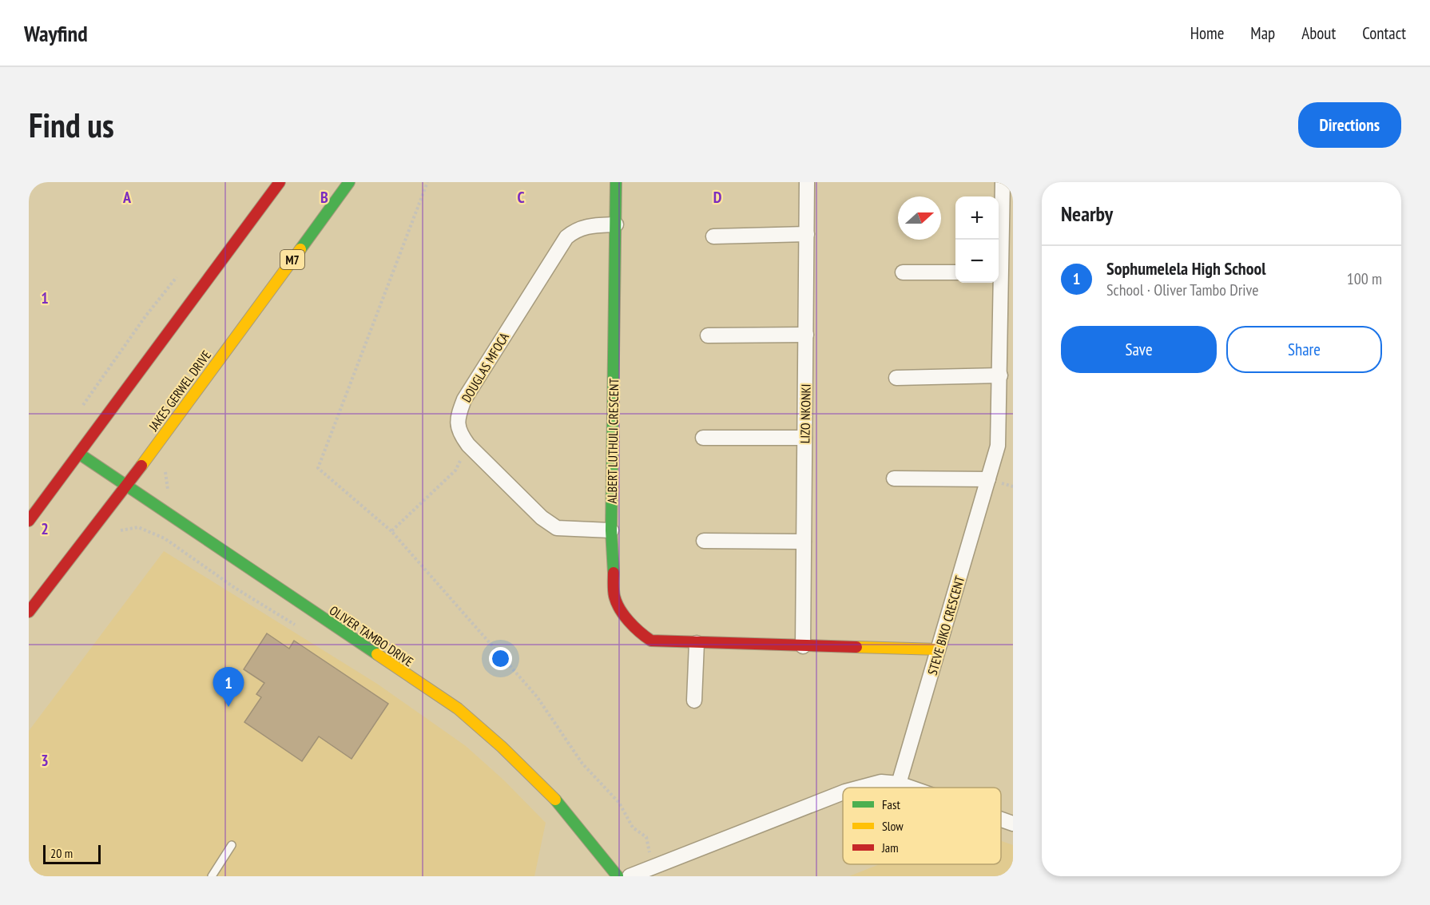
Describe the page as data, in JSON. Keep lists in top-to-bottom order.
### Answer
{
  "streets": {
    "main road": [
      "M7",
      "JAKES GERWEL DRIVE",
      "ALBERT LUTHULI CRESCENT",
      "OLIVER TAMBO DRIVE"
    ],
    "street": ["DOUGLAS MFOCA", "LIZO NKONKI", "STEVE BIKO CRESCENT"]
  },
  "crossings": [
    ["DOUGLAS MFOCA", "ALBERT LUTHULI CRESCENT"],
    ["JAKES GERWEL DRIVE", "OLIVER TAMBO DRIVE"],
    ["LIZO NKONKI", "ALBERT LUTHULI CRESCENT"],
    ["ALBERT LUTHULI CRESCENT", "STEVE BIKO CRESCENT"]
  ],
  "legend": ["Fast", "Slow", "Jam"],
  "scale_bar": "20 m",
  "north": "right",
  "page": {
    "header": "Wayfind",
    "nav": [
      "Home",
      "Map",
      "About",
      "Contact"
    ],
    "buttons": [
      "Directions",
      ["Save", "Share"]
    ],
    "title": "Find us",
    "heading": "Nearby",
    "map_buttons": ["+", "−"],
    "list": [
      {
        "mark": "1",
        "name": "Sophumelela High School",
        "note": "School · Oliver Tambo Drive",
        "value": "100 m"
      }
    ],
    "pins": "1",
    "scale": "20 m"
  },
  "grid": {
    "columns": [
      "A",
      "B",
      "C",
      "D"
    ],
    "rows": ["1", "2", "3"]
  }
}
